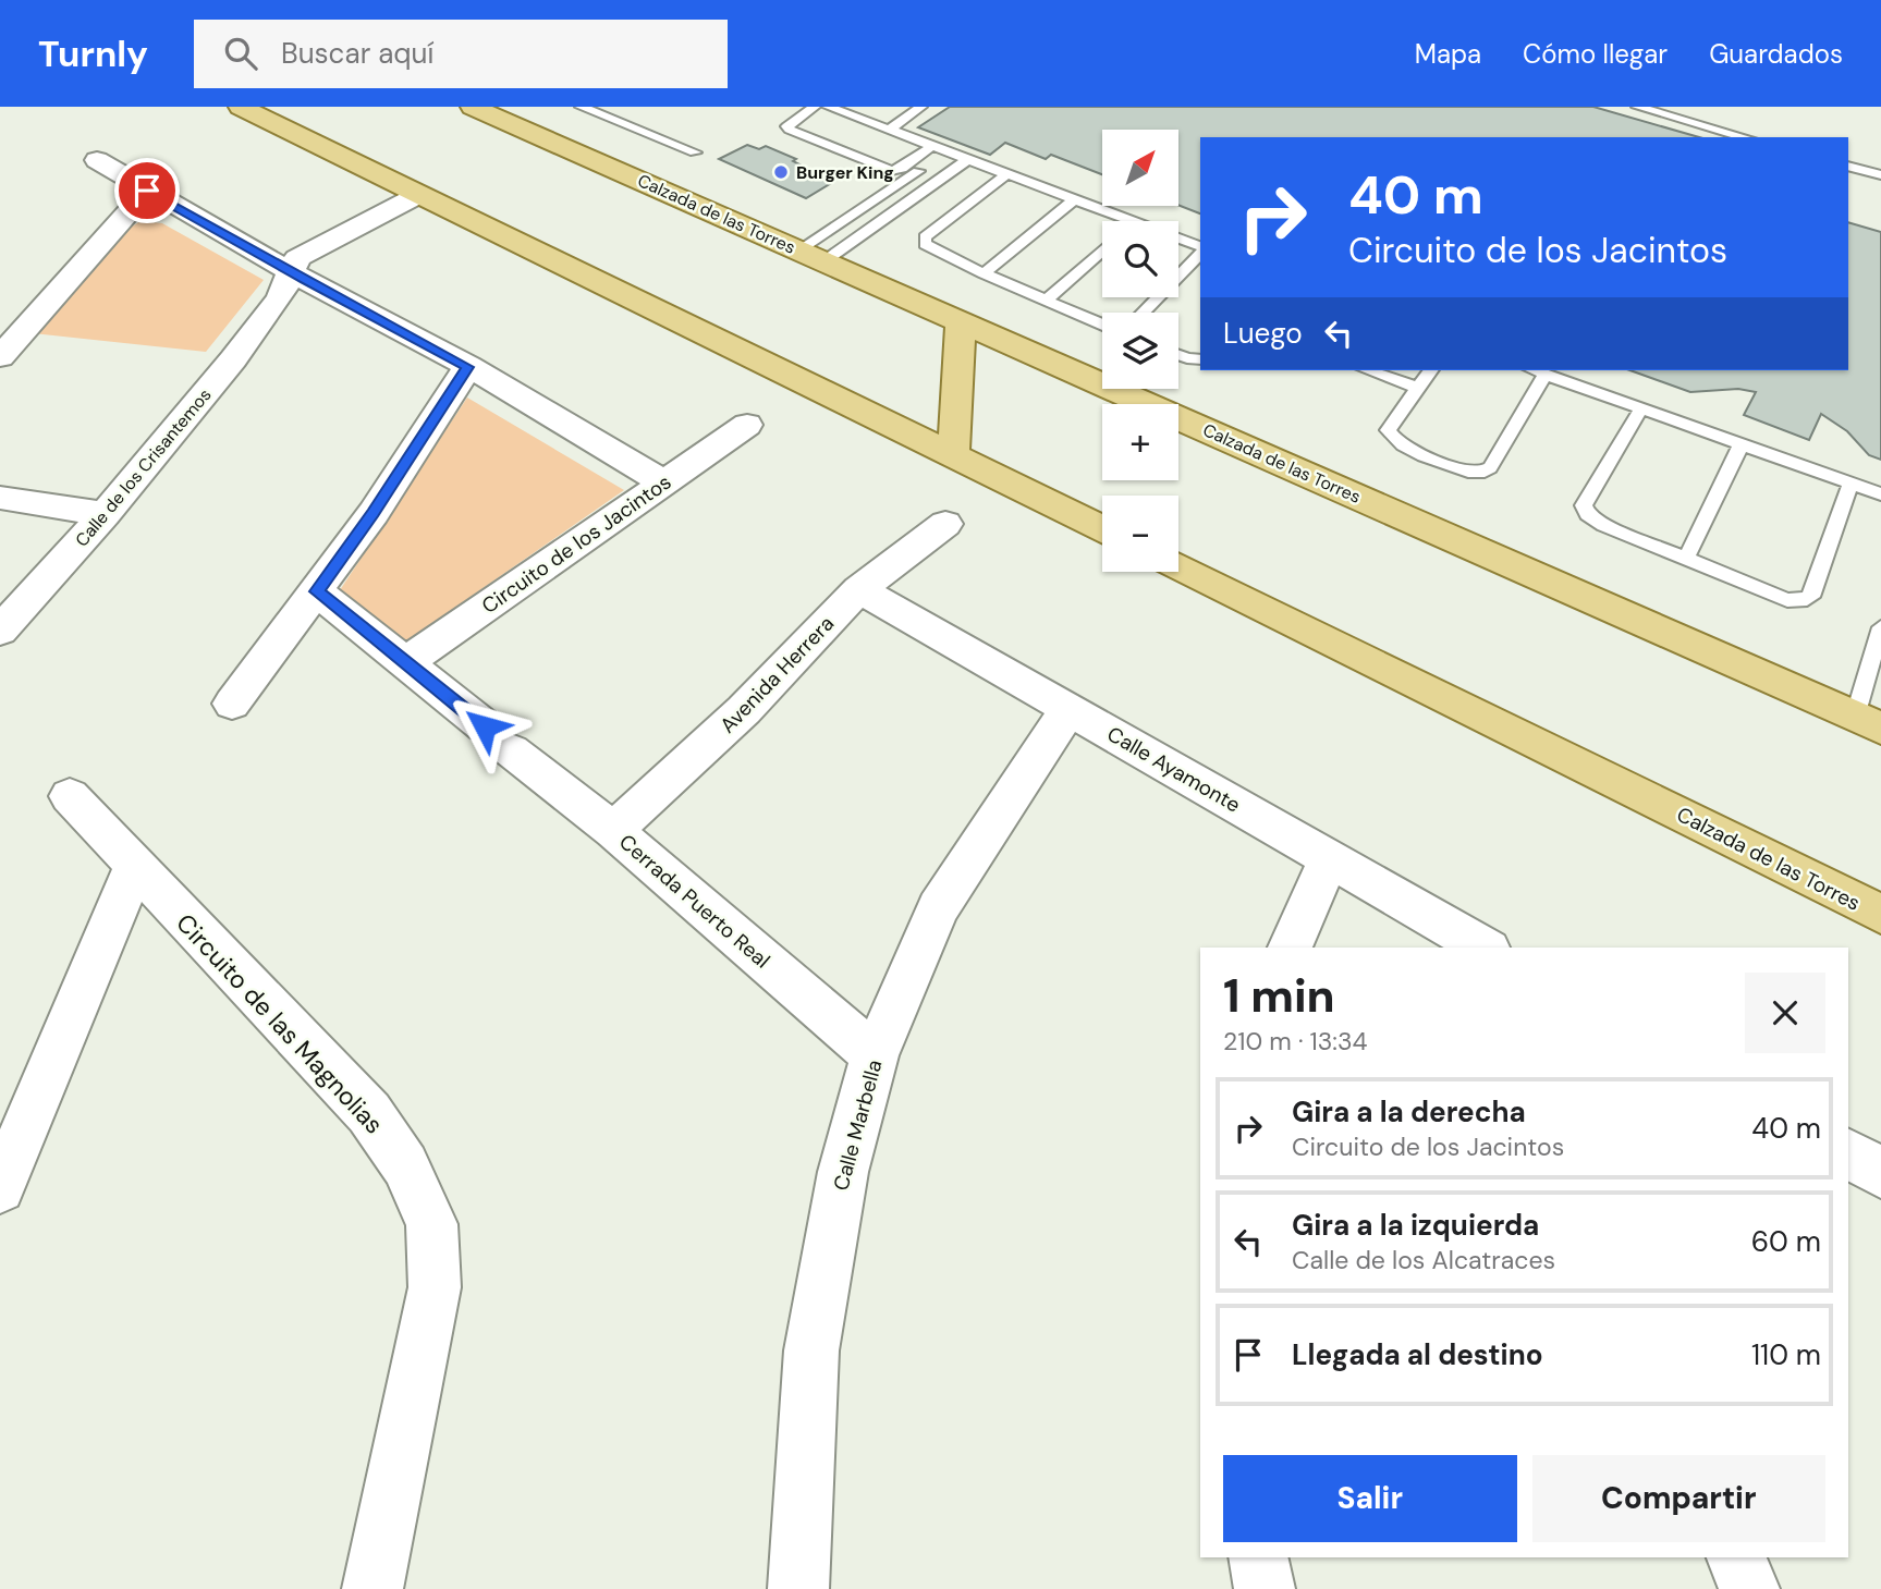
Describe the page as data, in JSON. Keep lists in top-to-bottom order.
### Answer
{
  "streets": {
    "main road": ["Calzada de las Torres"],
    "street": [
      "Calle de los Crisantemos",
      "Circuito de los Jacintos",
      "Avenida Herrera",
      "Calle Ayamonte",
      "Cerrada Puerto Real",
      "Circuito de las Magnolias",
      "Calle Marbella"
    ]
  },
  "crossings": [
    ["Circuito de los Jacintos", "Cerrada Puerto Real"],
    ["Avenida Herrera", "Calle Ayamonte"],
    ["Avenida Herrera", "Cerrada Puerto Real"],
    ["Calle Ayamonte", "Calle Marbella"],
    ["Cerrada Puerto Real", "Calle Marbella"]
  ],
  "places": ["Burger King"],
  "north": "top right",
  "page": {
    "header": "Turnly",
    "search": "Buscar aquí",
    "nav": ["Mapa", "Cómo llegar", "Guardados"],
    "map_buttons": ["+", "−"],
    "turn": ["40 m", "Circuito de los Jacintos"],
    "then": "Luego",
    "heading": ["1 min", "210 m · 13:34"],
    "list": [
      {
        "name": "Gira a la derecha",
        "note": "Circuito de los Jacintos",
        "value": "40 m"
      },
      {
        "name": "Gira a la izquierda",
        "note": "Calle de los Alcatraces",
        "value": "60 m"
      },
      {
        "name": "Llegada al destino",
        "value": "110 m"
      }
    ],
    "buttons": ["Salir", "Compartir"]
  }
}
